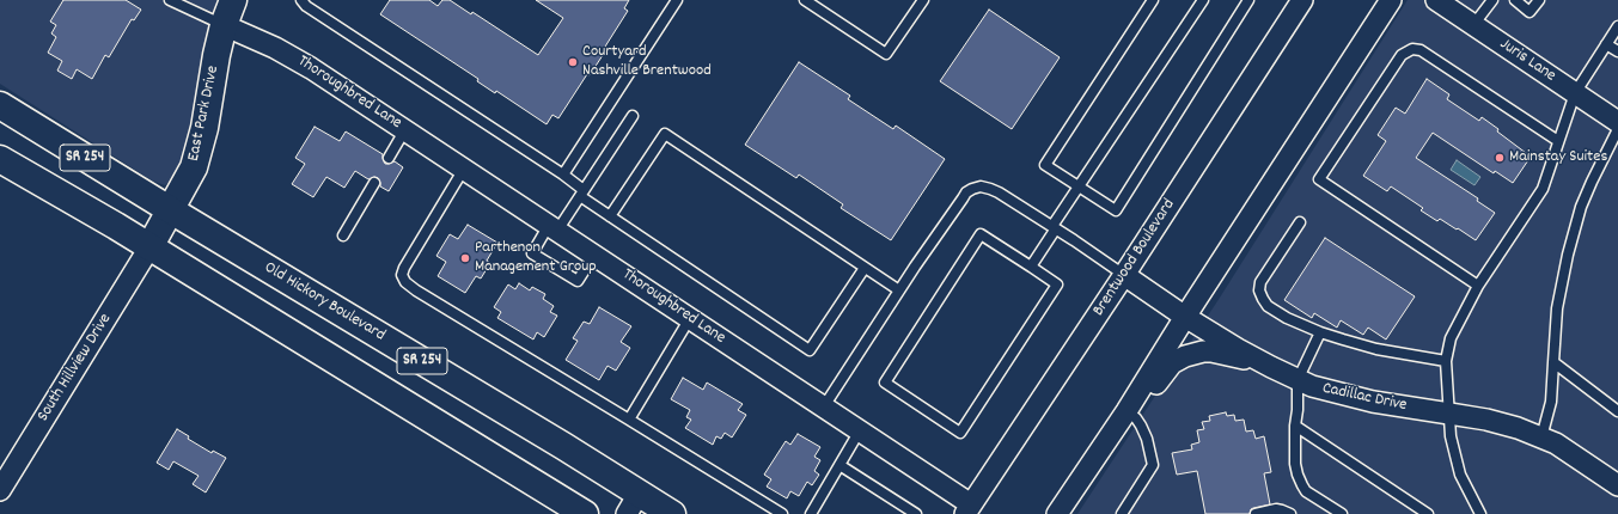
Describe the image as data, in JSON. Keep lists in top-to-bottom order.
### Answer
{
  "streets": {
    "main road": ["East Park Drive", "SR 254", "Old Hickory Boulevard"],
    "street": [
      "Juris Lane",
      "Thoroughbred Lane",
      "Brentwood Boulevard",
      "South Hillview Drive",
      "Cadillac Drive"
    ]
  },
  "crossings": [
    ["Thoroughbred Lane", "East Park Drive"],
    ["Thoroughbred Lane", "Brentwood Boulevard"],
    ["East Park Drive", "SR 254"],
    ["East Park Drive", "Old Hickory Boulevard"],
    ["East Park Drive", "South Hillview Drive"],
    ["SR 254", "South Hillview Drive"],
    ["Brentwood Boulevard", "Cadillac Drive"]
  ],
  "places": ["Courtyard Nashville Brentwood", "Mainstay Suites", "Parthenon Management Group"]
}
